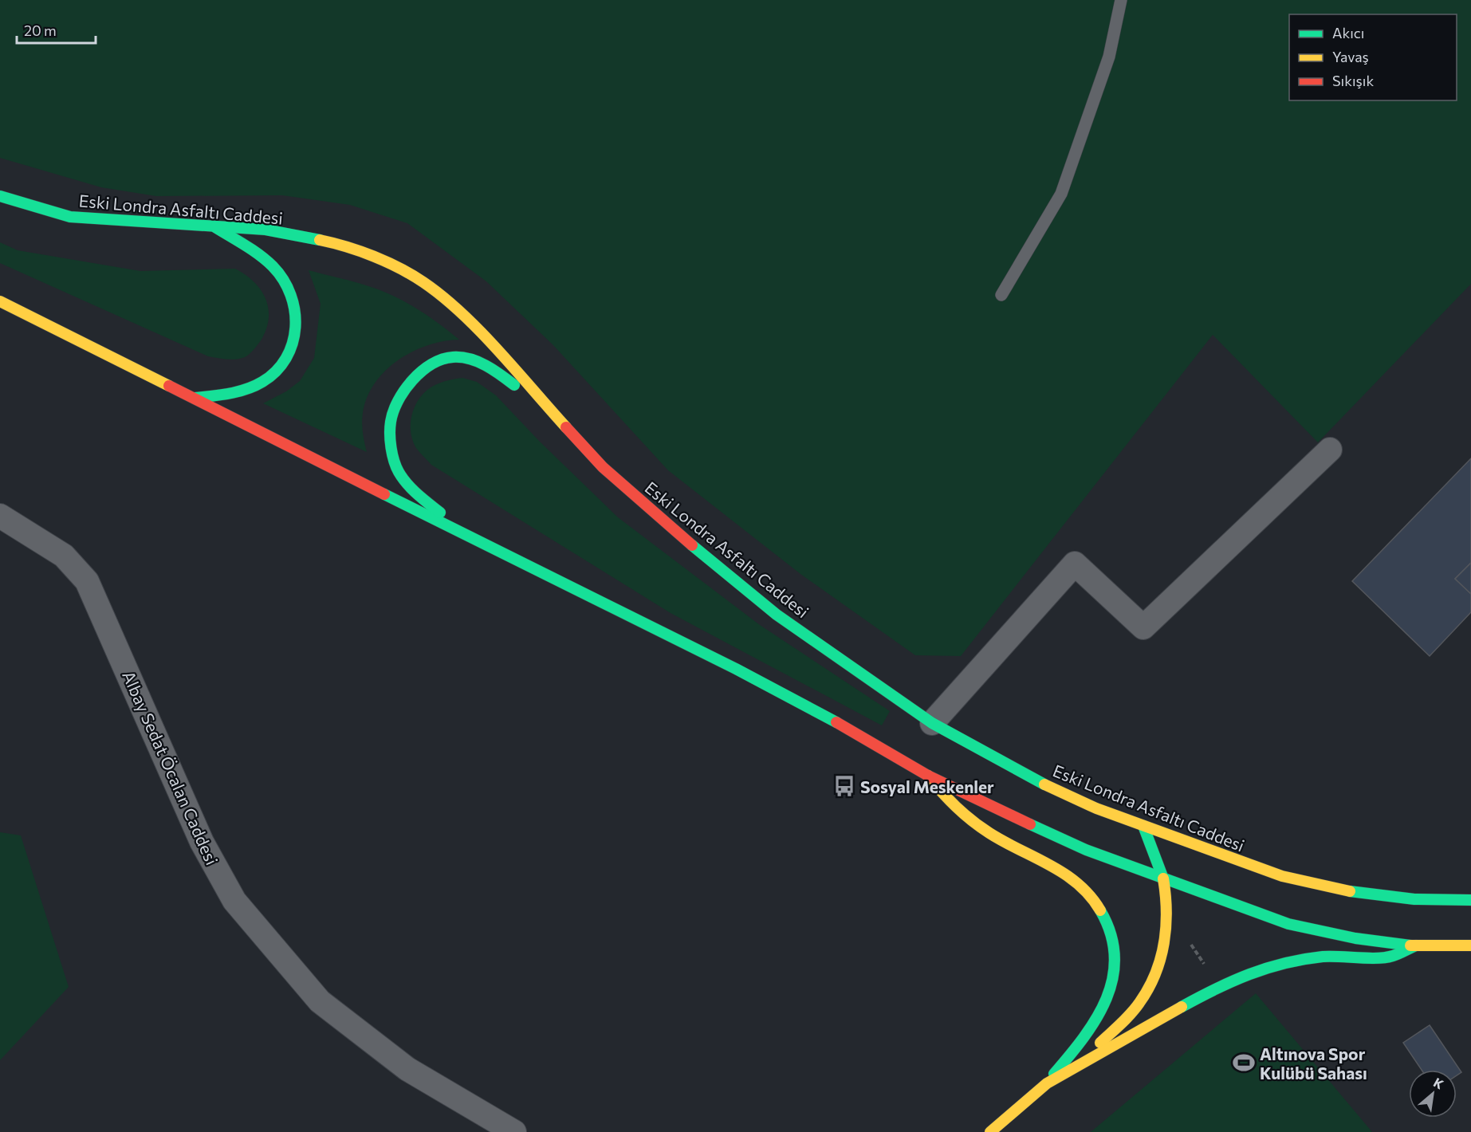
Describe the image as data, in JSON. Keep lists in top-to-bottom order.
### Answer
{
  "streets": {
    "main road": ["Eski Londra Asfaltı Caddesi"],
    "street": ["Albay Sedat Öcalan Caddesi"]
  },
  "places": {
    "bus stop": ["Sosyal Meskenler"],
    "sports": ["Altınova Spor Kulübü Sahası"]
  },
  "legend": ["Akıcı", "Yavaş", "Sıkışık"],
  "scale_bar": "20 m",
  "north": "top right"
}
